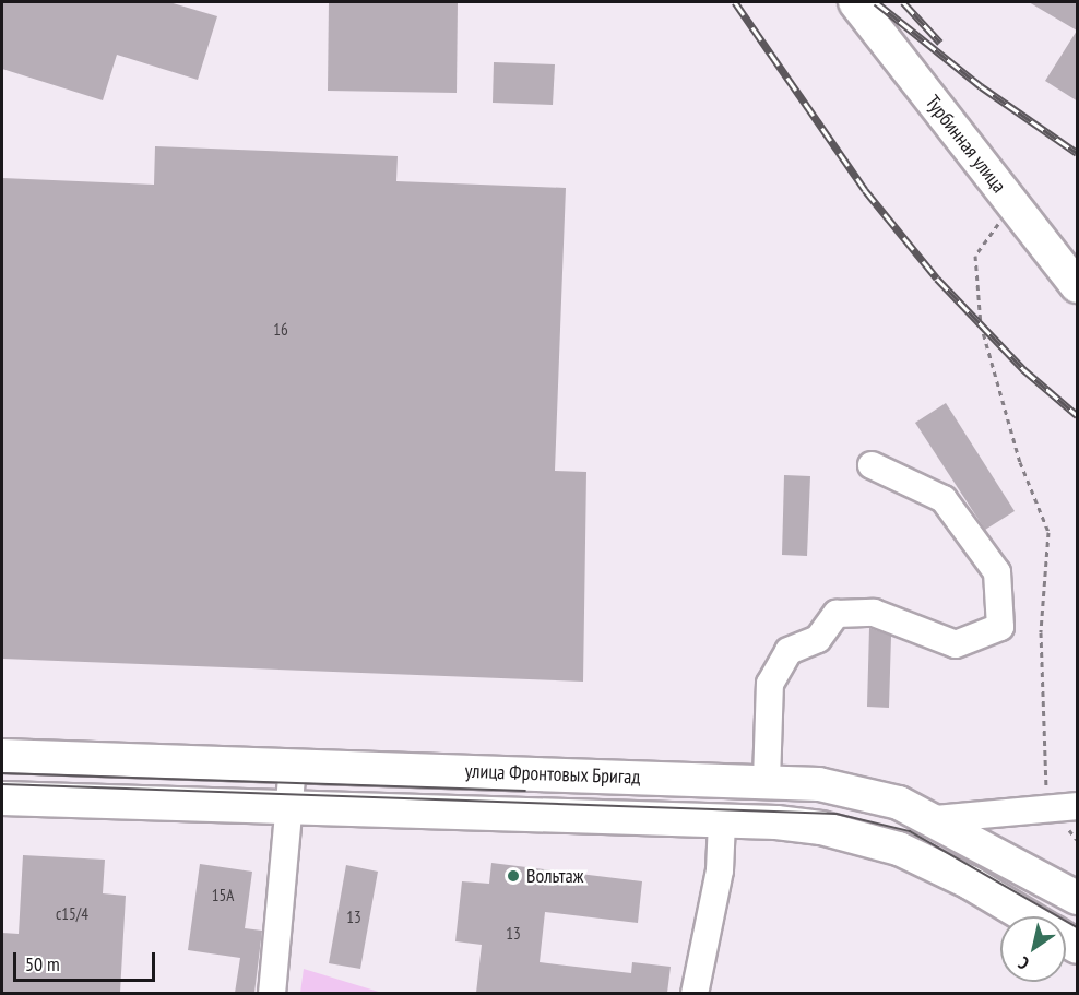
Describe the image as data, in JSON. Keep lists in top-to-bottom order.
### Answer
{
  "streets": {
    "main road": ["Турбинная улица", "улица Фронтовых Бригад"]
  },
  "places": ["Вольтаж"],
  "house_numbers": [
    "16",
    "15А",
    "с15/4",
    "13",
    "13"
  ],
  "scale_bar": "50 m",
  "north": "bottom left"
}
